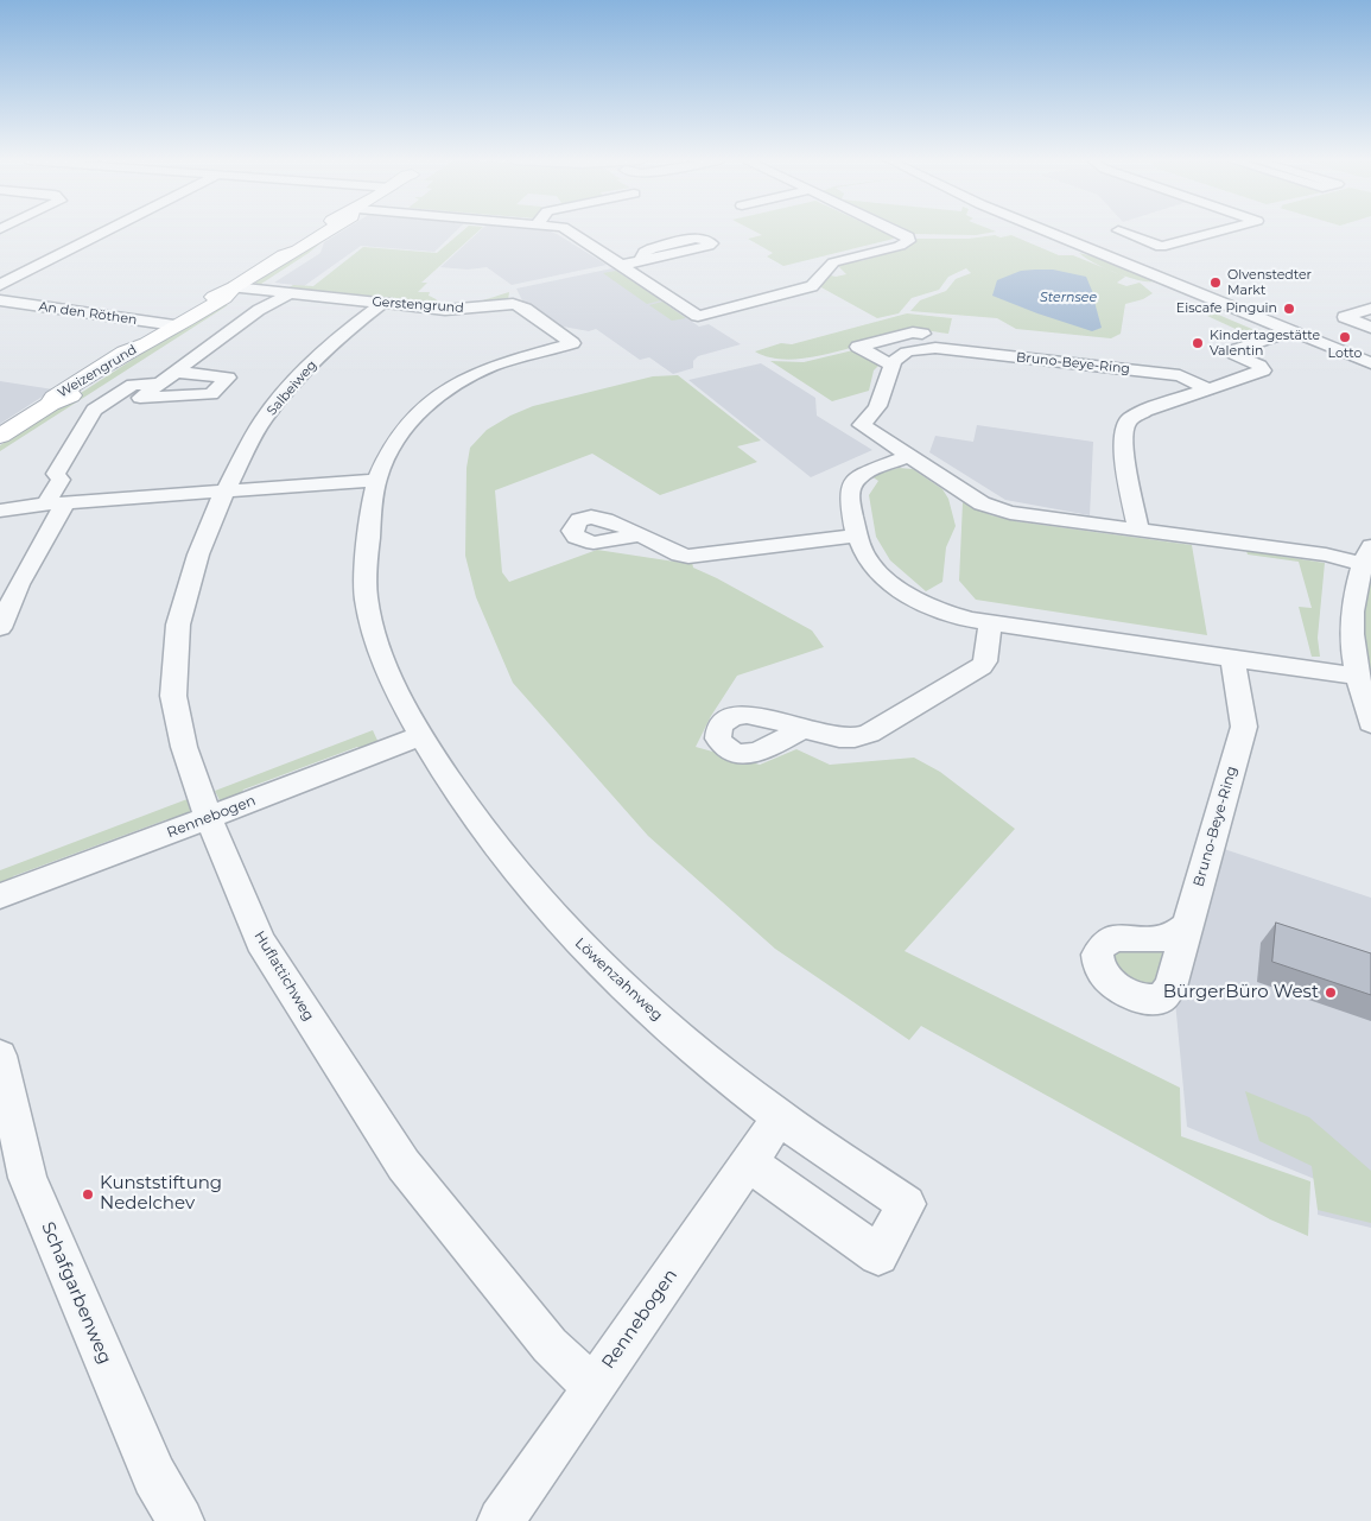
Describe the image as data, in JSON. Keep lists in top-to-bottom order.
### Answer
{
  "streets": {
    "main road": ["Weizengrund"],
    "street": [
      "Gerstengrund",
      "An den Röthen",
      "Bruno-Beye-Ring",
      "Salbeiweg",
      "Rennebogen",
      "Huflattichweg",
      "Löwenzahnweg",
      "Schafgarbenweg"
    ]
  },
  "crossings": [
    ["Gerstengrund", "Weizengrund"],
    ["Gerstengrund", "Salbeiweg"],
    ["Gerstengrund", "Löwenzahnweg"],
    ["An den Röthen", "Weizengrund"],
    ["Salbeiweg", "Huflattichweg"],
    ["Rennebogen", "Huflattichweg"],
    ["Rennebogen", "Löwenzahnweg"]
  ],
  "water": ["Sternsee"],
  "places": [
    "Olvenstedter Markt",
    "Eiscafe Pinguin",
    "Lotto",
    "Kindertagestätte Valentin",
    "BürgerBüro West",
    "Kunststiftung Nedelchev"
  ]
}
